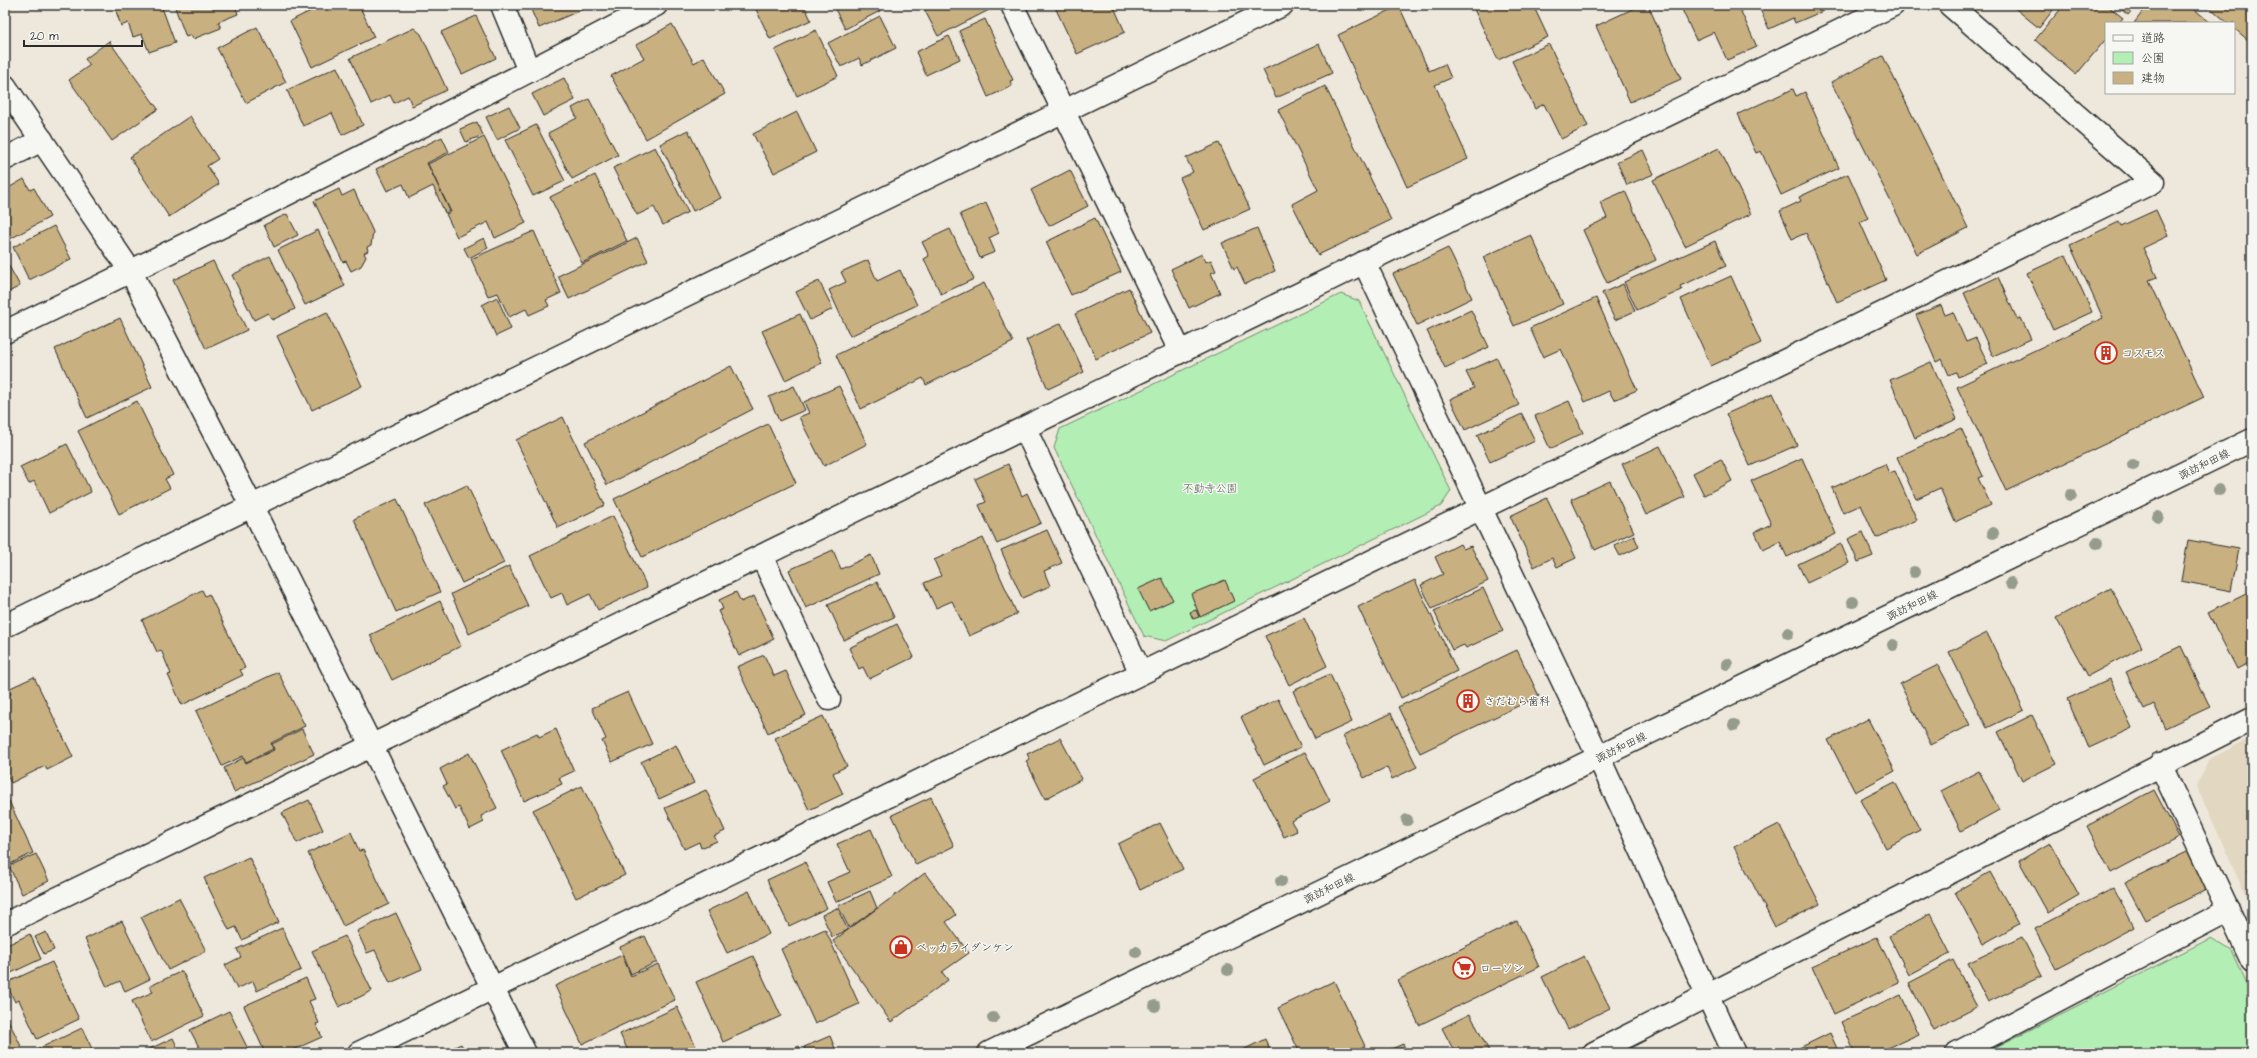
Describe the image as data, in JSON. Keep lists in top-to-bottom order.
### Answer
{
  "streets": {
    "street": ["諏訪和田線"]
  },
  "parks": ["不動寺公園"],
  "places": {
    "building": ["コスモス", "さだむら歯科"],
    "shop": ["ベッカライダンケン"],
    "supermarket": ["ローソン"]
  },
  "legend": ["道路", "公園", "建物"],
  "scale_bar": "20 m"
}
